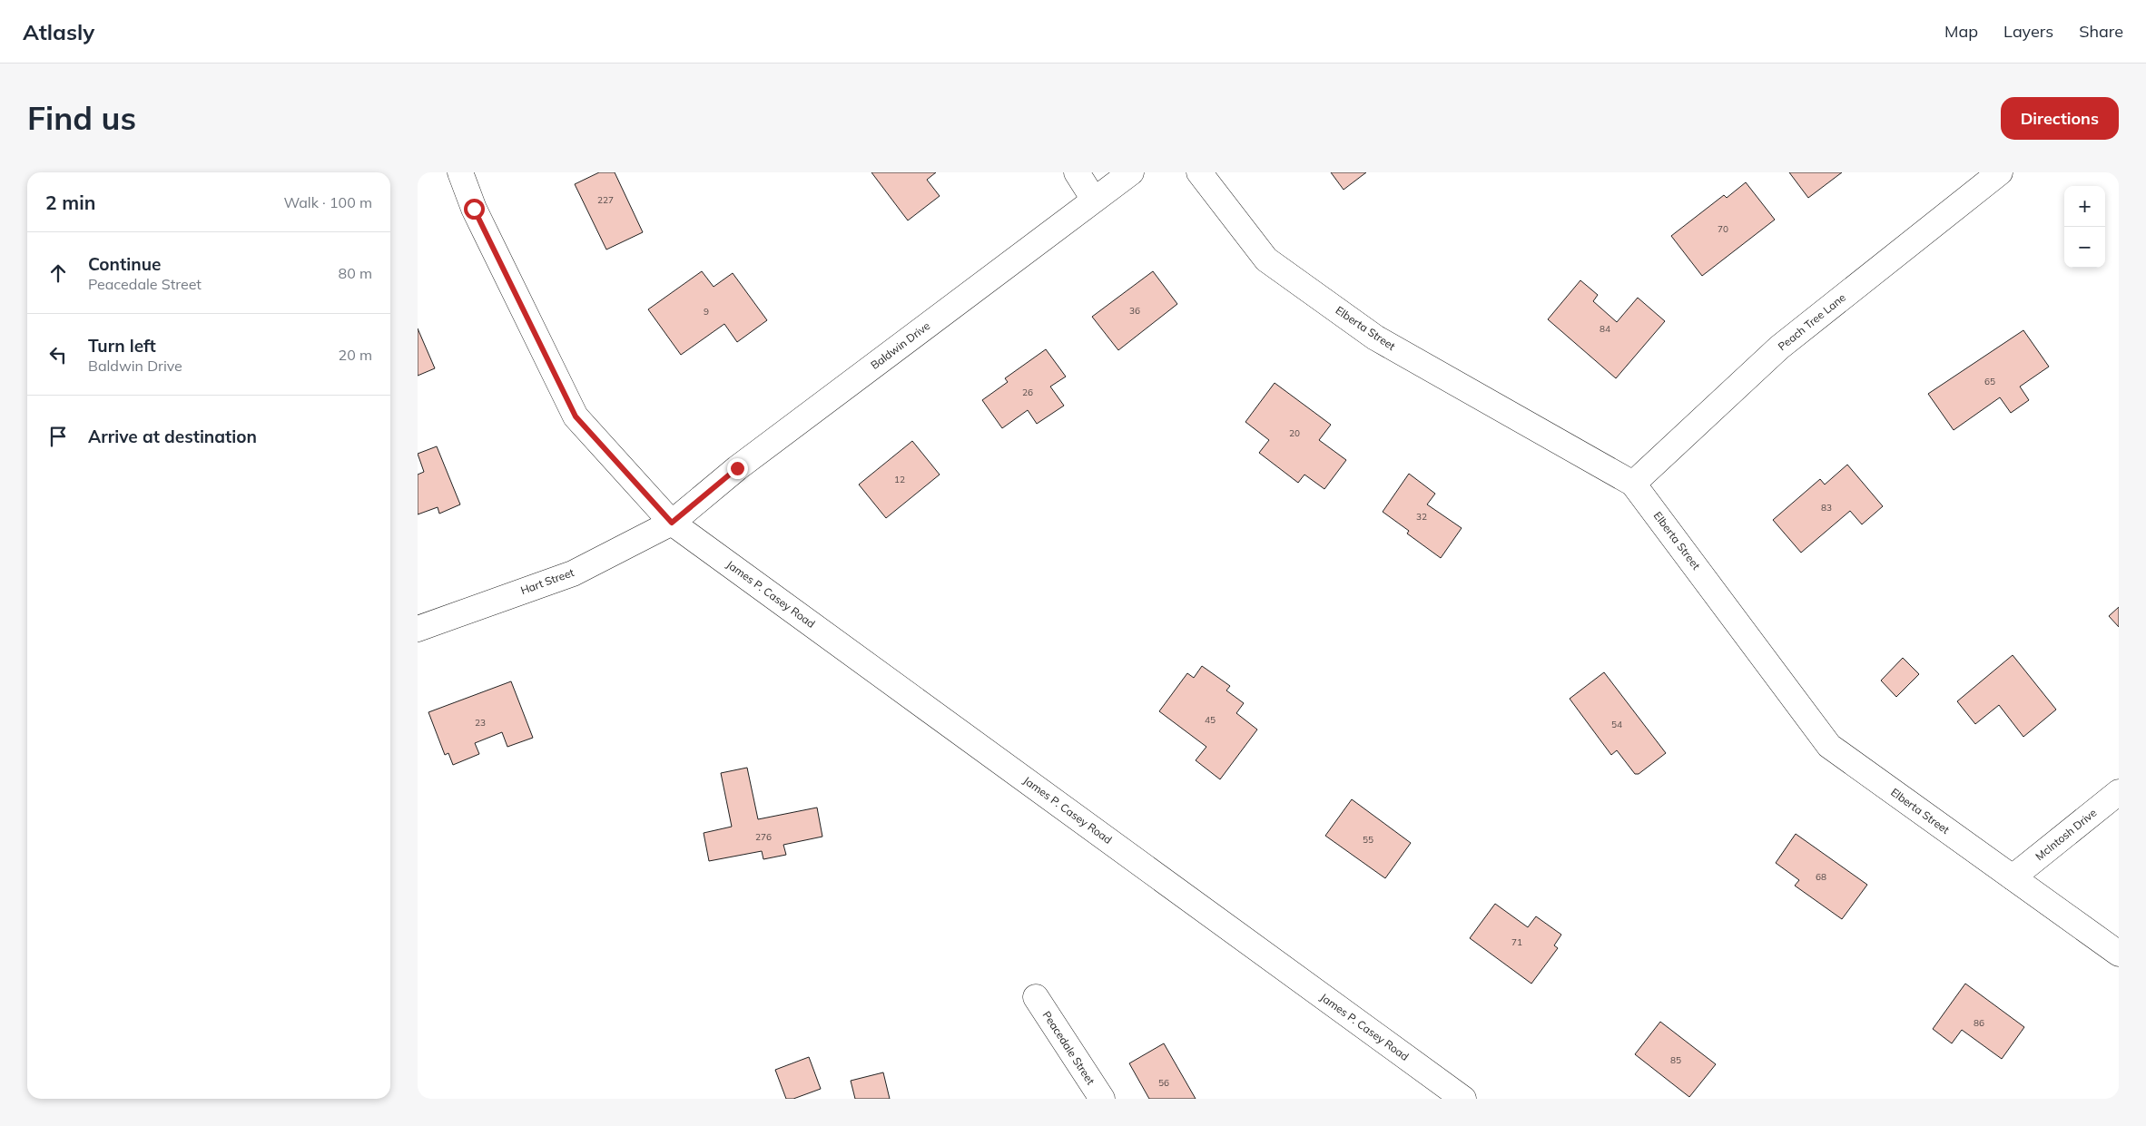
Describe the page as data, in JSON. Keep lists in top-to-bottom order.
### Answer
{
  "streets": {
    "street": [
      "Peach Tree Lane",
      "Elberta Street",
      "Baldwin Drive",
      "Hart Street",
      "James P. Casey Road",
      "McIntosh Drive",
      "Peacedale Street"
    ]
  },
  "crossings": [
    ["Peach Tree Lane", "Elberta Street"],
    ["Elberta Street", "McIntosh Drive"],
    ["Baldwin Drive", "Hart Street"],
    ["Baldwin Drive", "James P. Casey Road"],
    ["Hart Street", "James P. Casey Road"]
  ],
  "house_numbers": [
    "227",
    "70",
    "36",
    "9",
    "84",
    "65",
    "26",
    "20",
    "12",
    "83",
    "32",
    "45",
    "23",
    "54",
    "276",
    "55",
    "68",
    "71",
    "86",
    "85",
    "56"
  ],
  "page": {
    "header": "Atlasly",
    "nav": ["Map", "Layers", "Share"],
    "buttons": "Directions",
    "title": "Find us",
    "heading": ["2 min", "Walk · 100 m"],
    "map_buttons": ["+", "−"],
    "list": [
      ["Continue", "Peacedale Street", "80 m"],
      ["Turn left", "Baldwin Drive", "20 m"],
      "Arrive at destination"
    ]
  }
}
